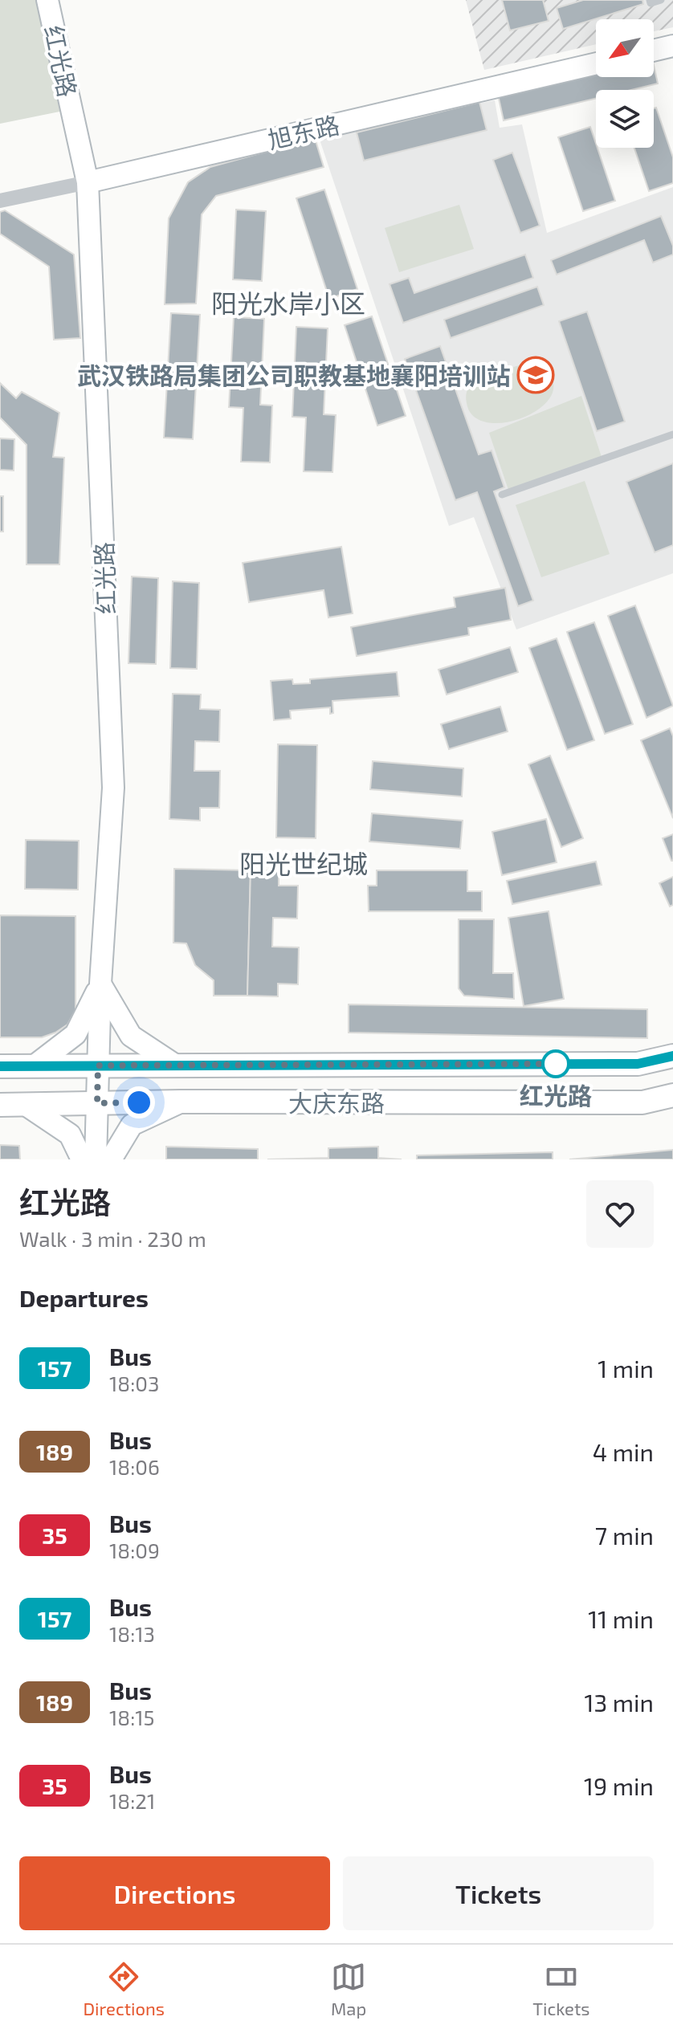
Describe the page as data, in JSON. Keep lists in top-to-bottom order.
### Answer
{
  "streets": {
    "main road": ["大庆东路"],
    "street": ["红光路", "旭东路"]
  },
  "crossings": [
    ["红光路", "旭东路"],
    ["红光路", "大庆东路"]
  ],
  "districts": ["阳光水岸小区", "阳光世纪城"],
  "places": {
    "school or university": ["武汉铁路局集团公司职教基地襄阳培训站"],
    "other": ["红光路"]
  },
  "lines": ["bus line 157"],
  "north": "bottom left",
  "page": {
    "heading": [
      ["红光路", "Walk · 3 min · 230 m"],
      "Departures"
    ],
    "list": [
      {
        "mark": "157",
        "name": "Bus",
        "note": "18:03",
        "value": "1 min"
      },
      {
        "mark": "189",
        "name": "Bus",
        "note": "18:06",
        "value": "4 min"
      },
      {
        "mark": "35",
        "name": "Bus",
        "note": "18:09",
        "value": "7 min"
      },
      {
        "mark": "157",
        "name": "Bus",
        "note": "18:13",
        "value": "11 min"
      },
      {
        "mark": "189",
        "name": "Bus",
        "note": "18:15",
        "value": "13 min"
      },
      {
        "mark": "35",
        "name": "Bus",
        "note": "18:21",
        "value": "19 min"
      }
    ],
    "buttons": ["Directions", "Tickets"],
    "tabs": ["Directions", "Map", "Tickets"]
  }
}
